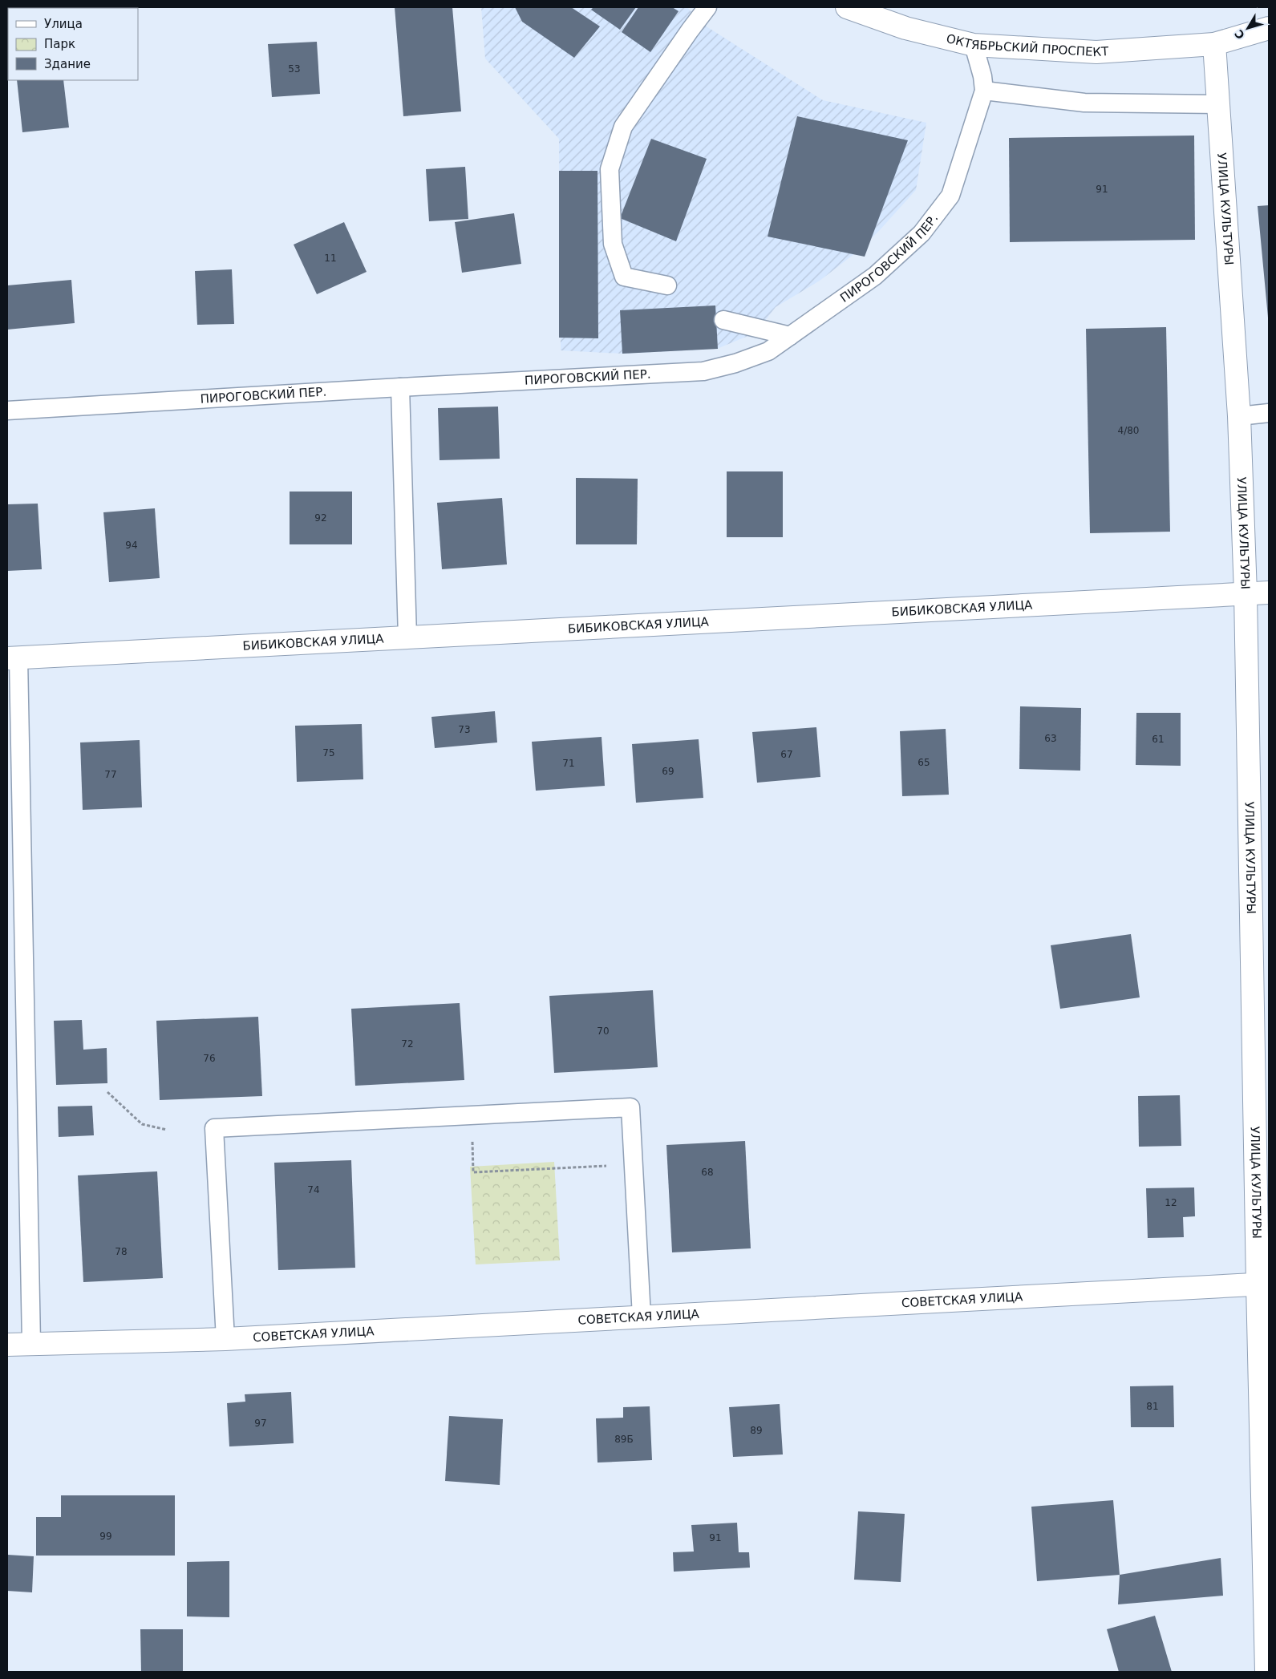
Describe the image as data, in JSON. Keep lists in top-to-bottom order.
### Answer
{
  "streets": {
    "street": [
      "ОКТЯБРЬСКИЙ ПРОСПЕКТ",
      "УЛИЦА КУЛЬТУРЫ",
      "БИБИКОВСКАЯ УЛИЦА",
      "СОВЕТСКАЯ УЛИЦА"
    ],
    "lane": ["ПИРОГОВСКИЙ ПЕР."]
  },
  "crossings": [
    ["ОКТЯБРЬСКИЙ ПРОСПЕКТ", "УЛИЦА КУЛЬТУРЫ"],
    ["ОКТЯБРЬСКИЙ ПРОСПЕКТ", "ПИРОГОВСКИЙ ПЕР."],
    ["УЛИЦА КУЛЬТУРЫ", "БИБИКОВСКАЯ УЛИЦА"],
    ["УЛИЦА КУЛЬТУРЫ", "СОВЕТСКАЯ УЛИЦА"]
  ],
  "house_numbers": [
    "53",
    "91",
    "11",
    "4/80",
    "92",
    "94",
    "73",
    "63",
    "61",
    "75",
    "67",
    "65",
    "71",
    "69",
    "77",
    "70",
    "72",
    "76",
    "68",
    "74",
    "12",
    "78",
    "81",
    "97",
    "89",
    "89Б",
    "99",
    "91"
  ],
  "legend": ["Улица", "Парк", "Здание"],
  "north": "bottom left"
}
